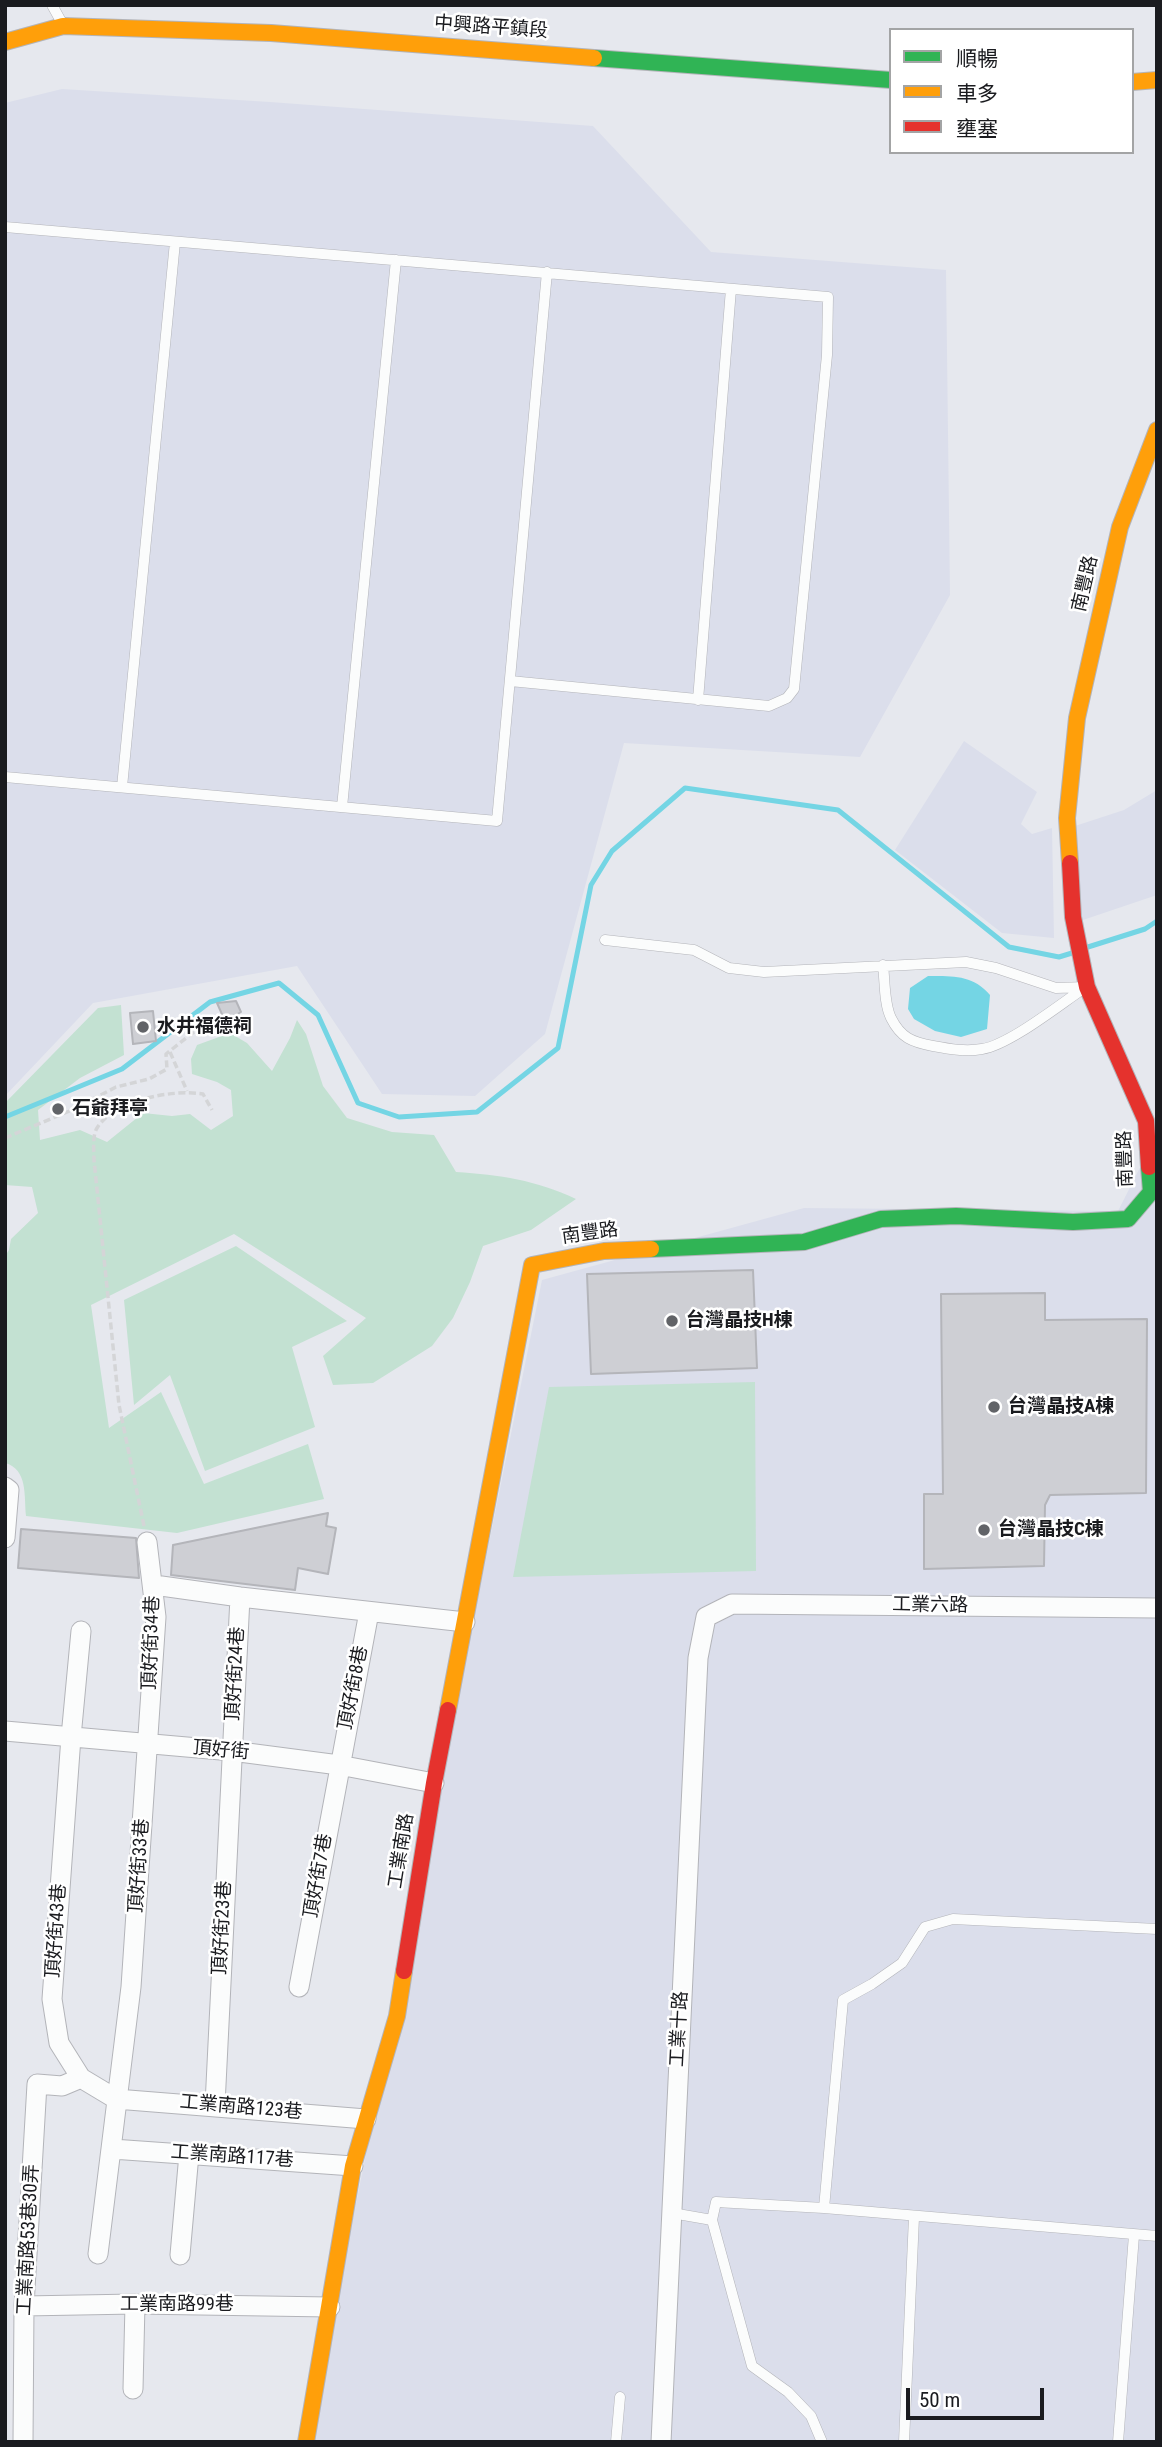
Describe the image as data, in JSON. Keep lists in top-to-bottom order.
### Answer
{
  "streets": {
    "street": [
      "中興路平鎮段",
      "南豐路",
      "工業六路",
      "頂好街34巷",
      "頂好街24巷",
      "頂好街8巷",
      "頂好街",
      "工業南路",
      "頂好街33巷",
      "頂好街7巷",
      "頂好街23巷",
      "頂好街43巷",
      "工業十路",
      "工業南路123巷",
      "工業南路117巷",
      "工業南路53巷30弄",
      "工業南路99巷"
    ]
  },
  "crossings": [
    ["南豐路", "工業南路"],
    ["工業六路", "工業十路"],
    ["頂好街34巷", "頂好街"],
    ["頂好街34巷", "頂好街33巷"],
    ["頂好街24巷", "頂好街"],
    ["頂好街24巷", "頂好街23巷"],
    ["頂好街8巷", "頂好街"],
    ["頂好街8巷", "頂好街7巷"],
    ["頂好街", "工業南路"],
    ["頂好街", "頂好街33巷"],
    ["頂好街", "頂好街7巷"],
    ["頂好街", "頂好街23巷"],
    ["頂好街", "頂好街43巷"],
    ["工業南路", "工業南路123巷"],
    ["工業南路", "工業南路117巷"],
    ["工業南路", "工業南路99巷"],
    ["頂好街33巷", "頂好街43巷"],
    ["頂好街33巷", "工業南路123巷"],
    ["頂好街33巷", "工業南路117巷"],
    ["頂好街23巷", "工業南路123巷"],
    ["頂好街43巷", "工業南路123巷"],
    ["頂好街43巷", "工業南路53巷30弄"],
    ["工業南路53巷30弄", "工業南路99巷"]
  ],
  "places": [
    "水井福德祠",
    "石爺拜亭",
    "台灣晶技H棟",
    "台灣晶技A棟",
    "台灣晶技C棟"
  ],
  "legend": ["順暢", "車多", "壅塞"],
  "scale_bar": "50 m"
}
